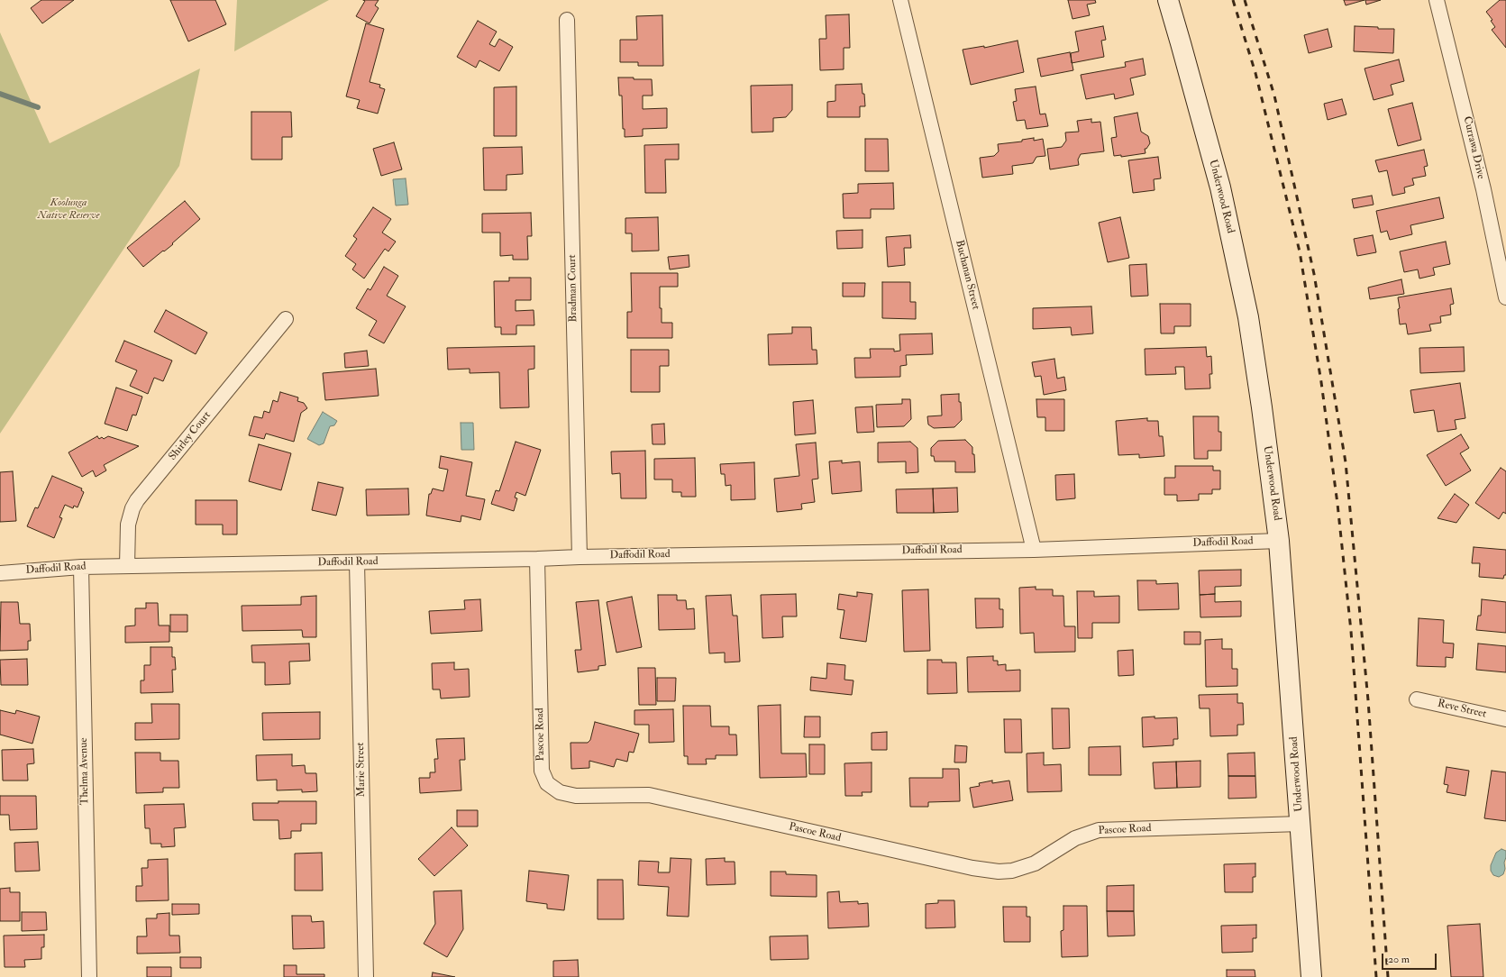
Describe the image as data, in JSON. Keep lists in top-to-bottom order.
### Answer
{
  "streets": {
    "main road": ["Underwood Road"],
    "street": [
      "Currawa Drive",
      "Buchanan Street",
      "Bradman Court",
      "Shirley Court",
      "Daffodil Road",
      "Reve Street",
      "Pascoe Road",
      "Marie Street",
      "Thelma Avenue"
    ]
  },
  "crossings": [
    ["Underwood Road", "Daffodil Road"],
    ["Underwood Road", "Pascoe Road"],
    ["Buchanan Street", "Daffodil Road"],
    ["Bradman Court", "Daffodil Road"],
    ["Shirley Court", "Daffodil Road"],
    ["Daffodil Road", "Pascoe Road"],
    ["Daffodil Road", "Marie Street"],
    ["Daffodil Road", "Thelma Avenue"]
  ],
  "parks": ["Koolunga Native Reserve"],
  "scale_bar": "20 m"
}
